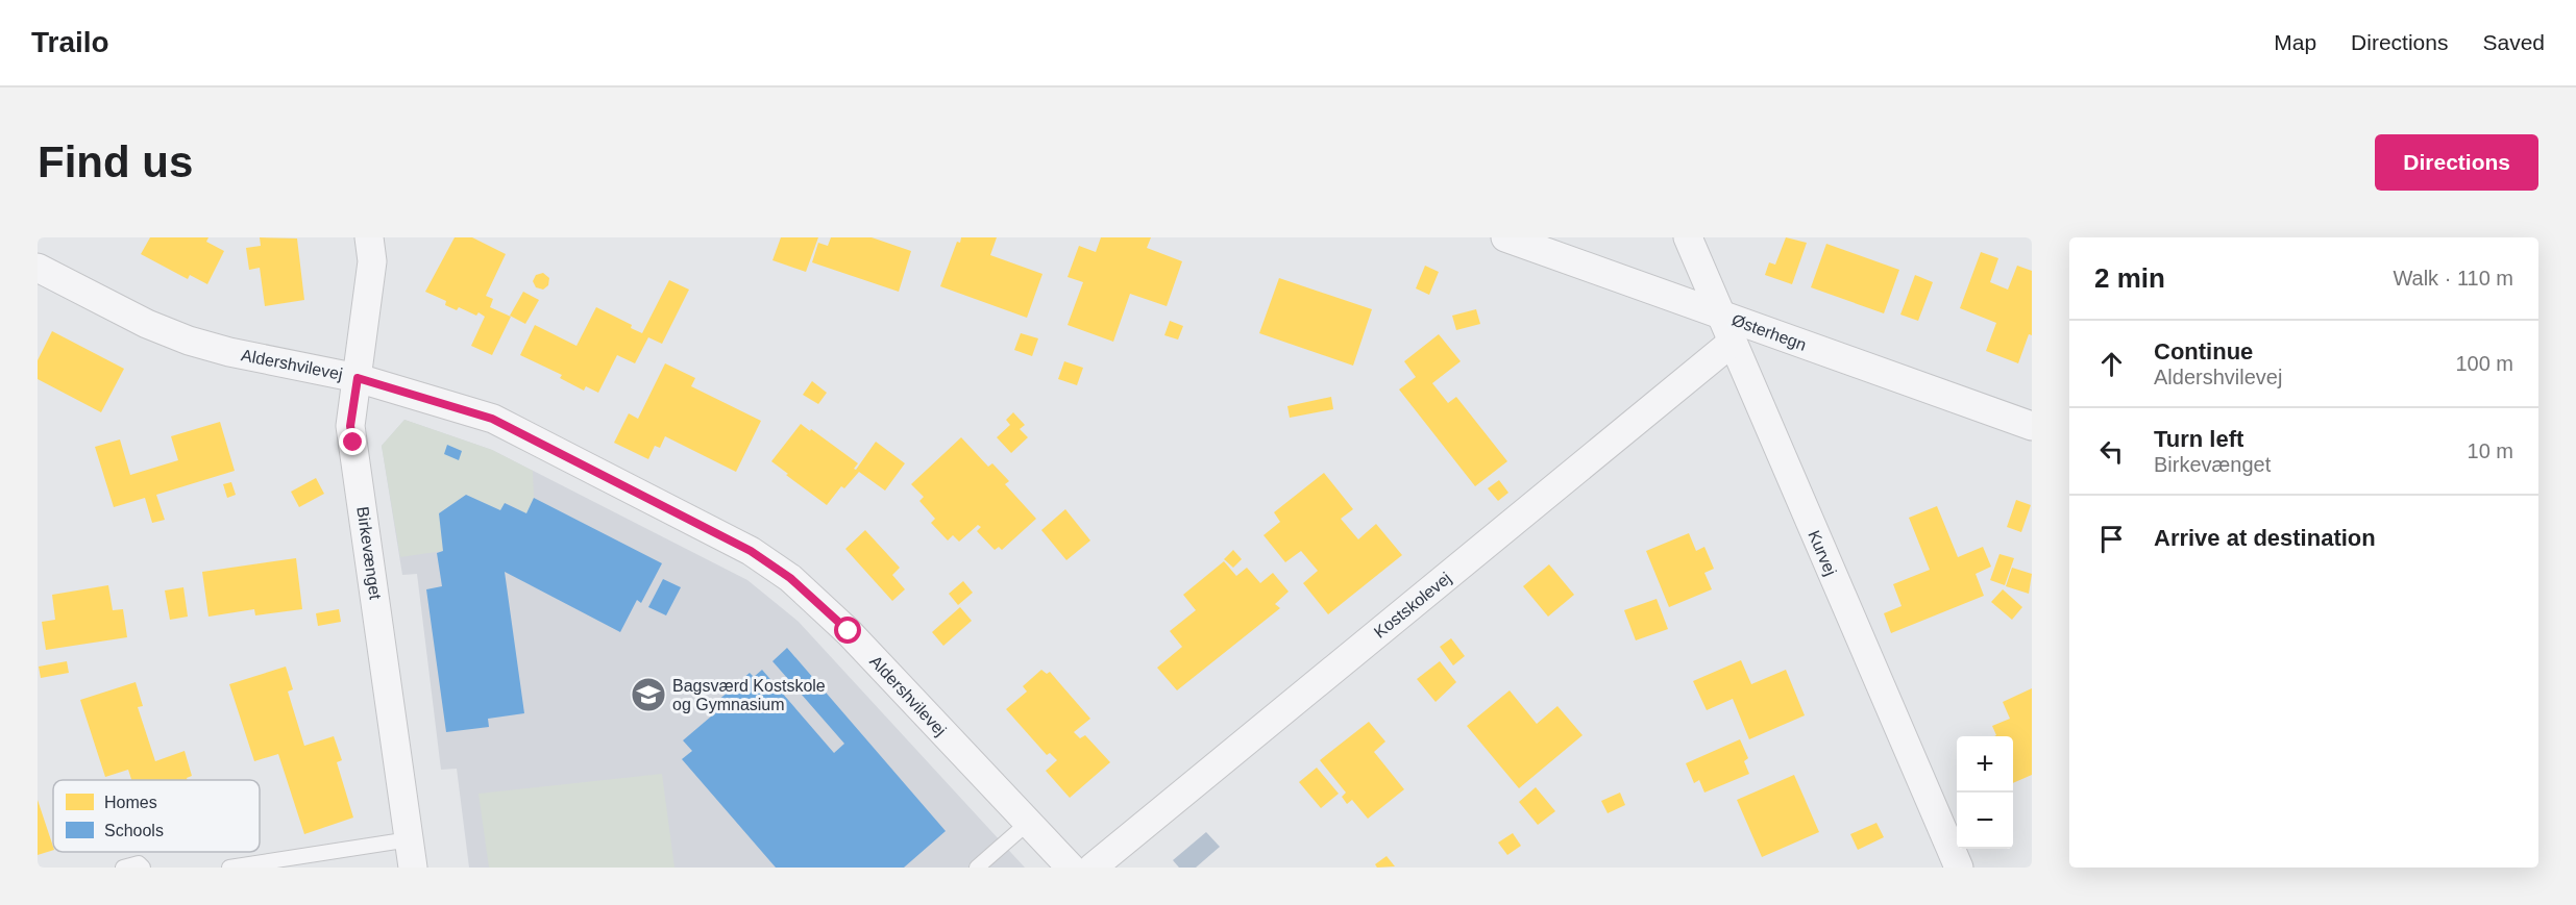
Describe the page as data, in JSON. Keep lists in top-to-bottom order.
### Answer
{
  "streets": {
    "street": [
      "Østerhegn",
      "Aldershvilevej",
      "Birkevænget",
      "Kurvej",
      "Kostskolevej"
    ]
  },
  "crossings": [
    ["Østerhegn", "Kurvej"],
    ["Aldershvilevej", "Birkevænget"],
    ["Kurvej", "Kostskolevej"]
  ],
  "places": {
    "school or university": ["Bagsværd Kostskole og Gymnasium"]
  },
  "legend": ["Homes", "Schools"],
  "page": {
    "header": "Trailo",
    "nav": ["Map", "Directions", "Saved"],
    "buttons": "Directions",
    "title": "Find us",
    "heading": ["2 min", "Walk · 110 m"],
    "list": [
      ["Continue", "Aldershvilevej", "100 m"],
      ["Turn left", "Birkevænget", "10 m"],
      "Arrive at destination"
    ],
    "map_buttons": ["+", "−"]
  }
}
